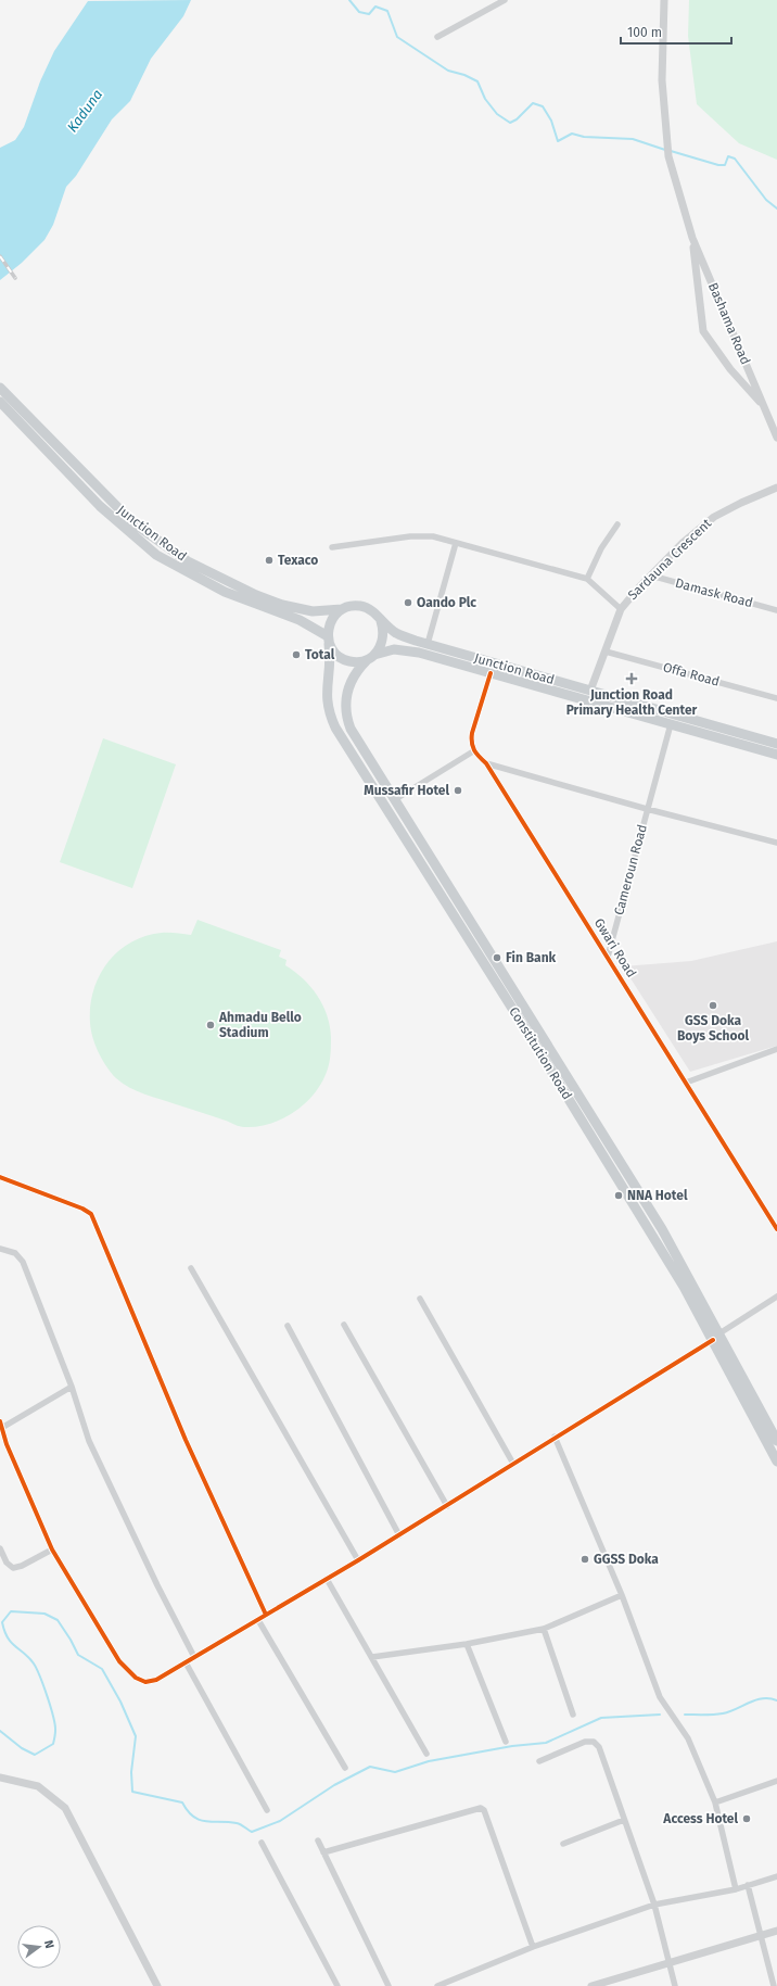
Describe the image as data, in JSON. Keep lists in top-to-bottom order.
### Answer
{
  "streets": {
    "main road": ["Junction Road", "Constitution Road"],
    "street": [
      "Bashama Road",
      "Sardauna Crescent",
      "Damask Road",
      "Offa Road",
      "Cameroun Road",
      "Gwari Road"
    ]
  },
  "crossings": [
    ["Junction Road", "Sardauna Crescent"],
    ["Junction Road", "Cameroun Road"],
    ["Junction Road", "Constitution Road"],
    ["Sardauna Crescent", "Damask Road"],
    ["Sardauna Crescent", "Offa Road"],
    ["Cameroun Road", "Gwari Road"]
  ],
  "water": ["Kaduna"],
  "places": {
    "other": [
      "Texaco",
      "Oando Plc",
      "Total",
      "Mussafir Hotel",
      "Fin Bank",
      "GSS Doka Boys School",
      "Ahmadu Bello Stadium",
      "NNA Hotel",
      "GGSS Doka",
      "Access Hotel"
    ],
    "health": ["Junction Road Primary Health Center"]
  },
  "scale_bar": "100 m",
  "north": "right"
}
